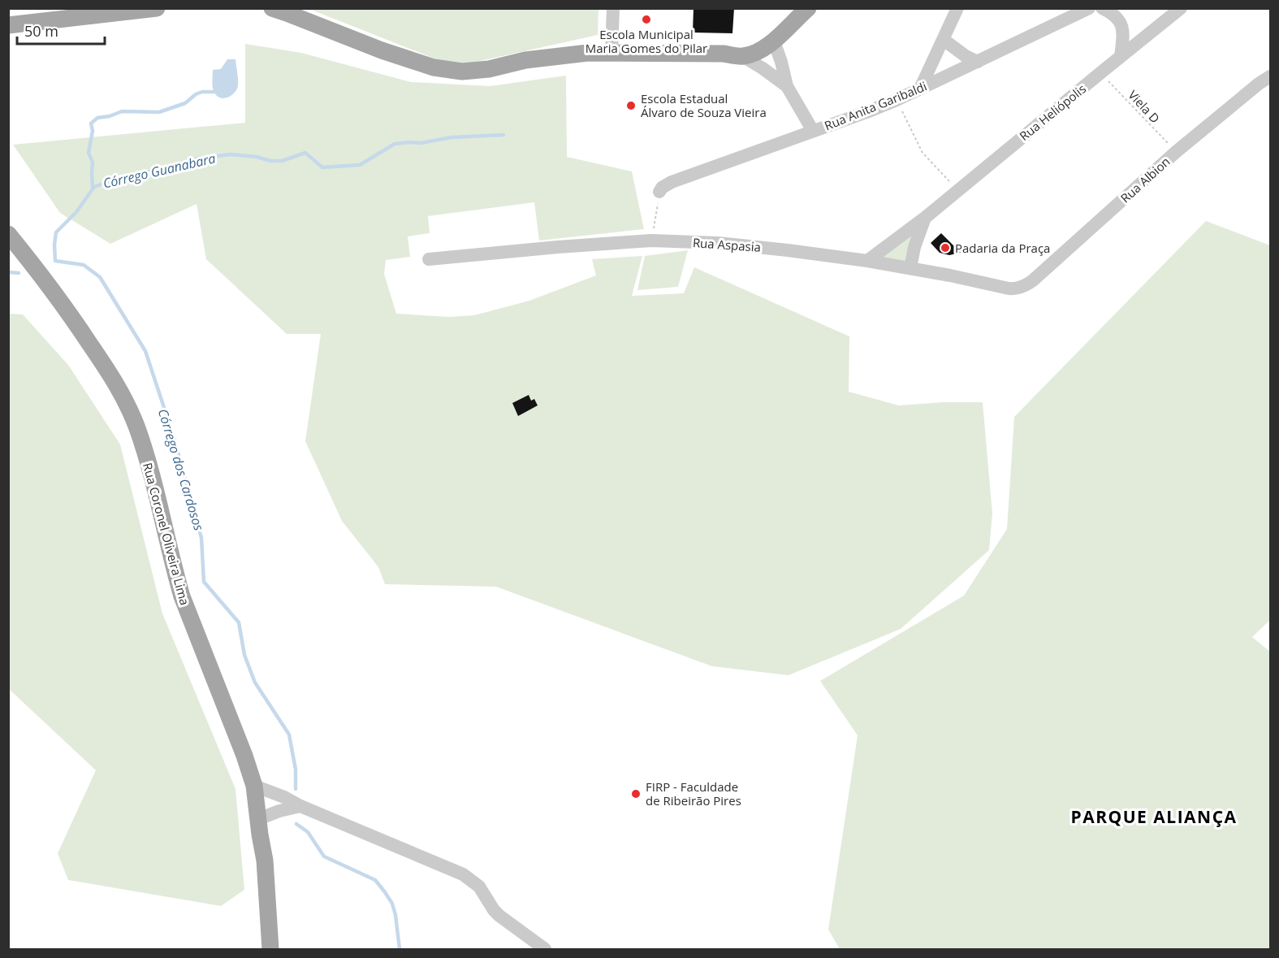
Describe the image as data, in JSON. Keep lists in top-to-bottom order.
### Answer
{
  "streets": {
    "main road": ["Rua Coronel Oliveira Lima"],
    "street": [
      "Rua Anita Garibaldi",
      "Rua Heliópolis",
      "Rua Albion",
      "Rua Aspasia"
    ],
    "path": ["Viela D"]
  },
  "crossings": [
    ["Viela D", "Rua Heliópolis"],
    ["Viela D", "Rua Albion"],
    ["Rua Heliópolis", "Rua Aspasia"],
    ["Rua Albion", "Rua Aspasia"]
  ],
  "districts": ["PARQUE ALIANÇA"],
  "water": ["Córrego Guanabara", "Córrego dos Cardosos"],
  "places": [
    "Escola Municipal Maria Gomes do Pilar",
    "Escola Estadual Álvaro de Souza Vieira",
    "Padaria da Praça",
    "FIRP - Faculdade de Ribeirão Pires"
  ],
  "scale_bar": "50 m"
}
